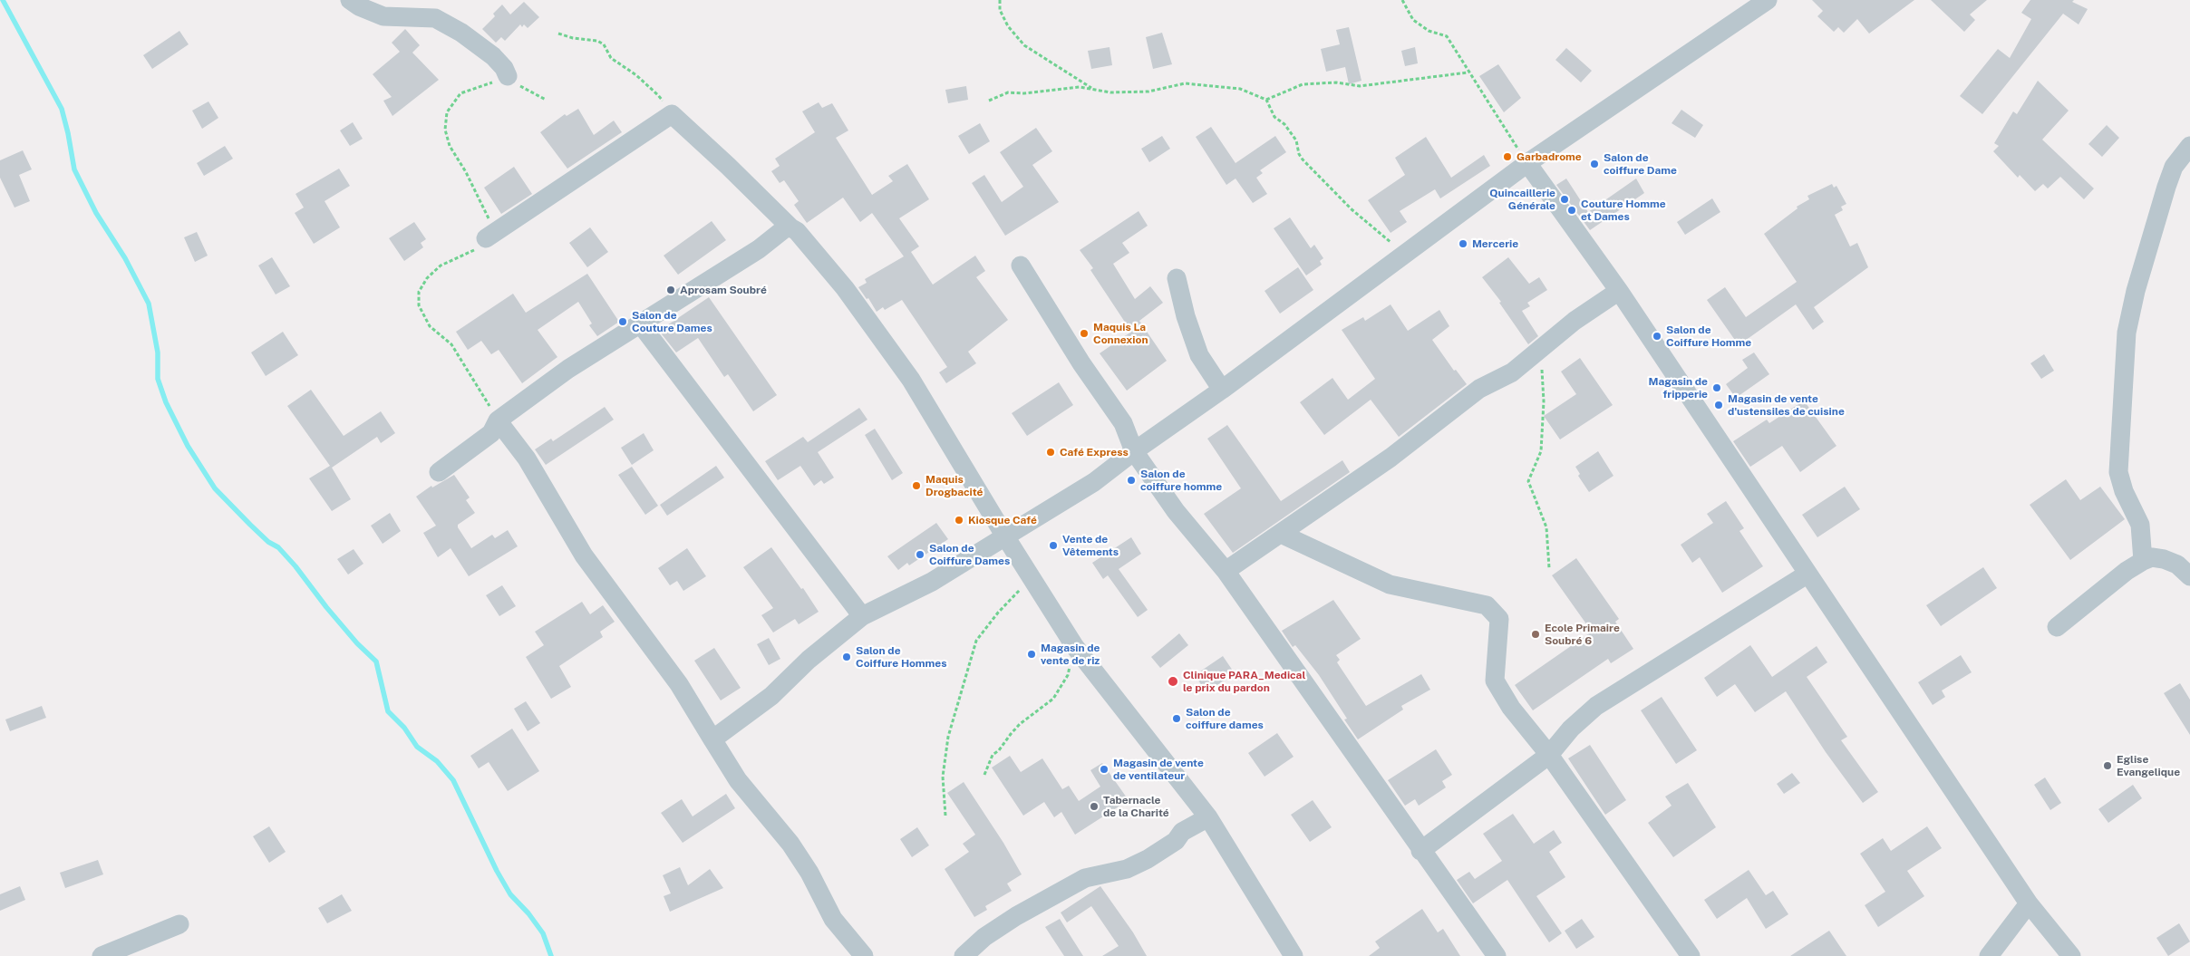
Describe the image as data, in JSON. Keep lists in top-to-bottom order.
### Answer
{
  "places": [
    "Garbadrome",
    "Salon de coiffure Dame",
    "Quincaillerie Générale",
    "Couture Homme et Dames",
    "Mercerie",
    "Aprosam Soubré",
    "Salon de Couture Dames",
    "Maquis La Connexion",
    "Salon de Coiffure Homme",
    "Magasin de fripperie",
    "Magasin de vente d'ustensiles de cuisine",
    "Café Express",
    "Salon de coiffure homme",
    "Maquis Drogbacité",
    "Kiosque Café",
    "Vente de Vêtements",
    "Salon de Coiffure Dames",
    "Ecole Primaire Soubré 6",
    "Magasin de vente de riz",
    "Salon de Coiffure Hommes",
    "Clinique PARA_Medical le prix du pardon",
    "Salon de coiffure dames",
    "Eglise Evangelique",
    "Magasin de vente de ventilateur",
    "Tabernacle de la Charité"
  ]
}
